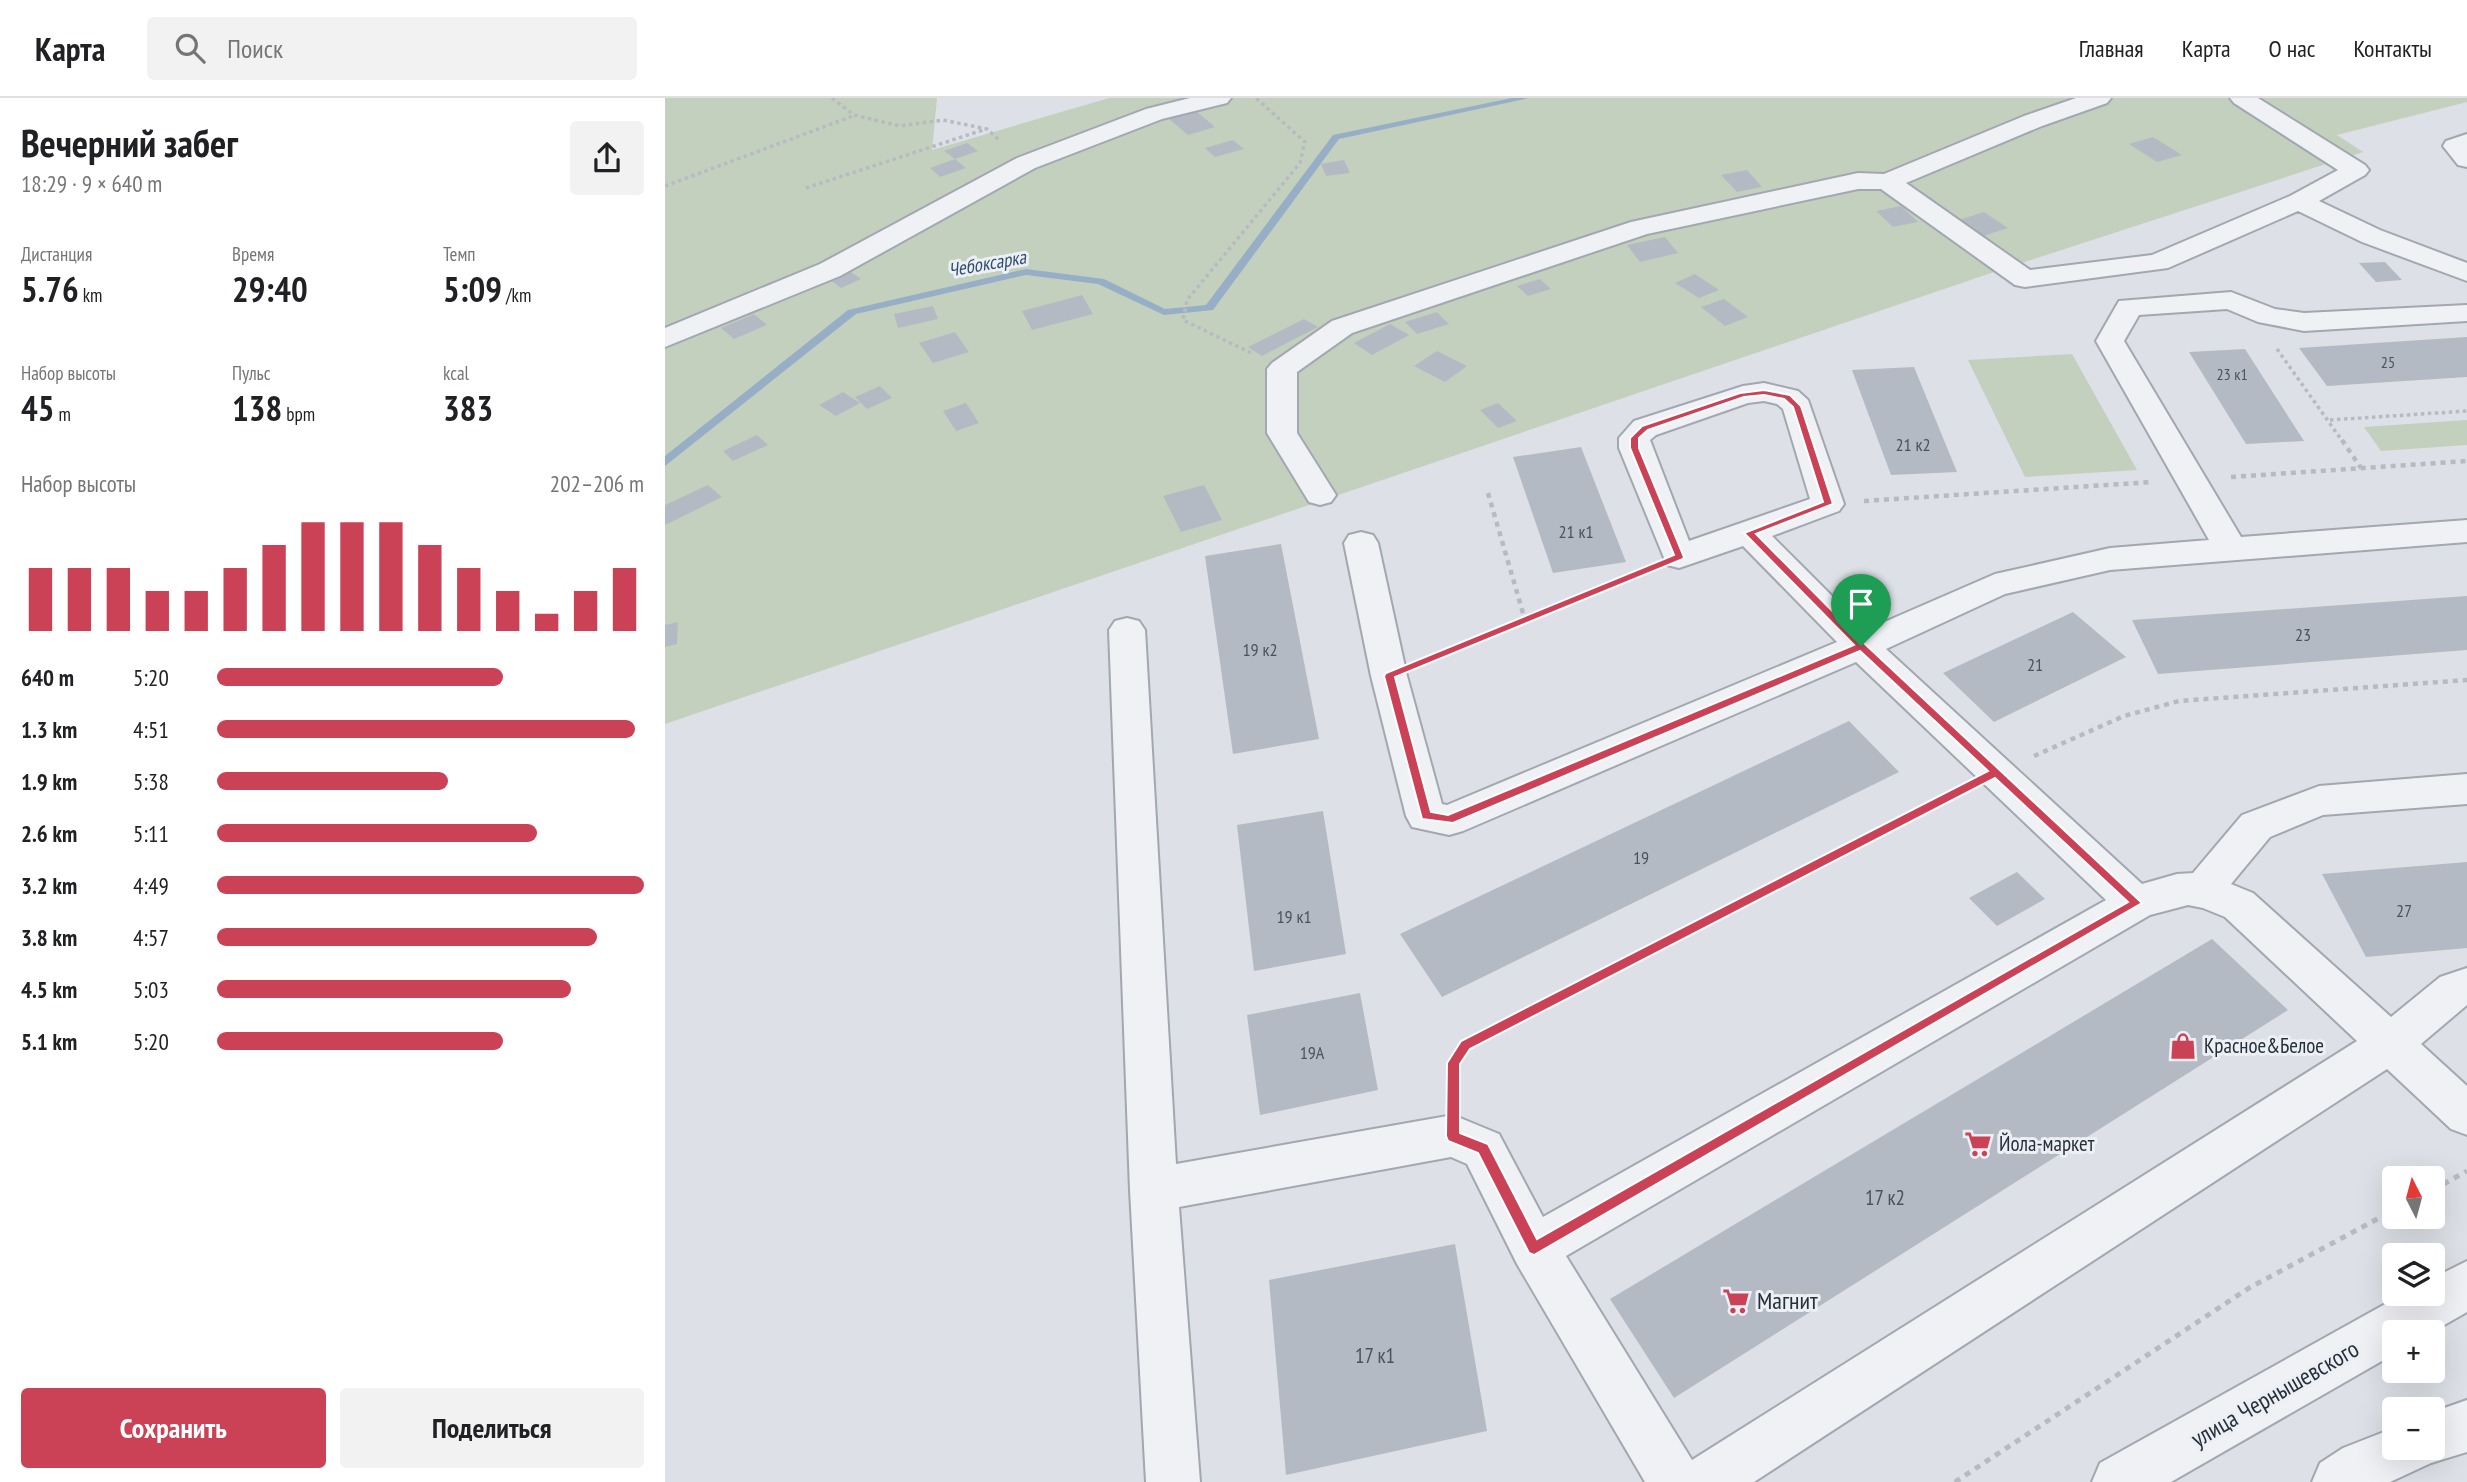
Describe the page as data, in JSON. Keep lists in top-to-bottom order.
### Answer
{
  "streets": {
    "street": ["улица Чернышевского"]
  },
  "water": ["Чебоксарка"],
  "places": {
    "shop": ["Красное&Белое"],
    "supermarket": ["Йола-маркет", "Магнит"]
  },
  "house_numbers": [
    "25",
    "23 к1",
    "21 к2",
    "21 к1",
    "23",
    "19 к2",
    "21",
    "19",
    "27",
    "19 к1",
    "19А",
    "17 к2",
    "17 к1"
  ],
  "north": "top",
  "page": {
    "header": "Карта",
    "search": "Поиск",
    "nav": [
      "Главная",
      "Карта",
      "О нас",
      "Контакты"
    ],
    "heading": ["Вечерний забег", "18:29 · 9 × 640 m"],
    "stats": [
      ["Дистанция", "5.76 km"],
      ["Время", "29:40"],
      ["Темп", "5:09 /km"],
      ["Набор высоты", "45 m"],
      ["Пульс", "138 bpm"],
      ["kcal", "383"]
    ],
    "chart": ["Набор высоты", "202–206 m"],
    "list": [
      {
        "name": "640 m",
        "note": "5:20"
      },
      {
        "name": "1.3 km",
        "note": "4:51"
      },
      {
        "name": "1.9 km",
        "note": "5:38"
      },
      {
        "name": "2.6 km",
        "note": "5:11"
      },
      {
        "name": "3.2 km",
        "note": "4:49"
      },
      {
        "name": "3.8 km",
        "note": "4:57"
      },
      {
        "name": "4.5 km",
        "note": "5:03"
      },
      {
        "name": "5.1 km",
        "note": "5:20"
      }
    ],
    "map_buttons": ["+", "−"],
    "buttons": ["Сохранить", "Поделиться"]
  }
}
